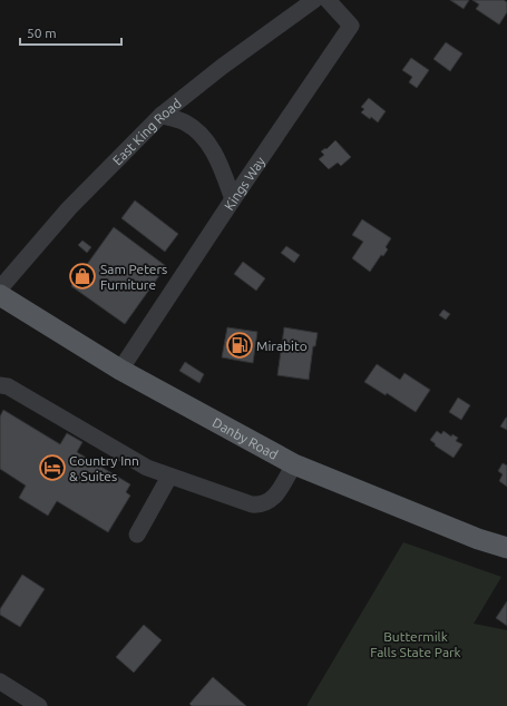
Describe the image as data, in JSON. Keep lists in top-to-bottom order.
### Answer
{
  "streets": {
    "main road": ["Danby Road"],
    "street": ["East King Road", "Kings Way"]
  },
  "crossings": [
    ["Kings Way", "Danby Road"]
  ],
  "parks": ["Buttermilk Falls State Park"],
  "places": {
    "shop": ["Sam Peters Furniture"],
    "fuel station": ["Mirabito"],
    "hotel": ["Country Inn & Suites"]
  },
  "scale_bar": "50 m"
}
